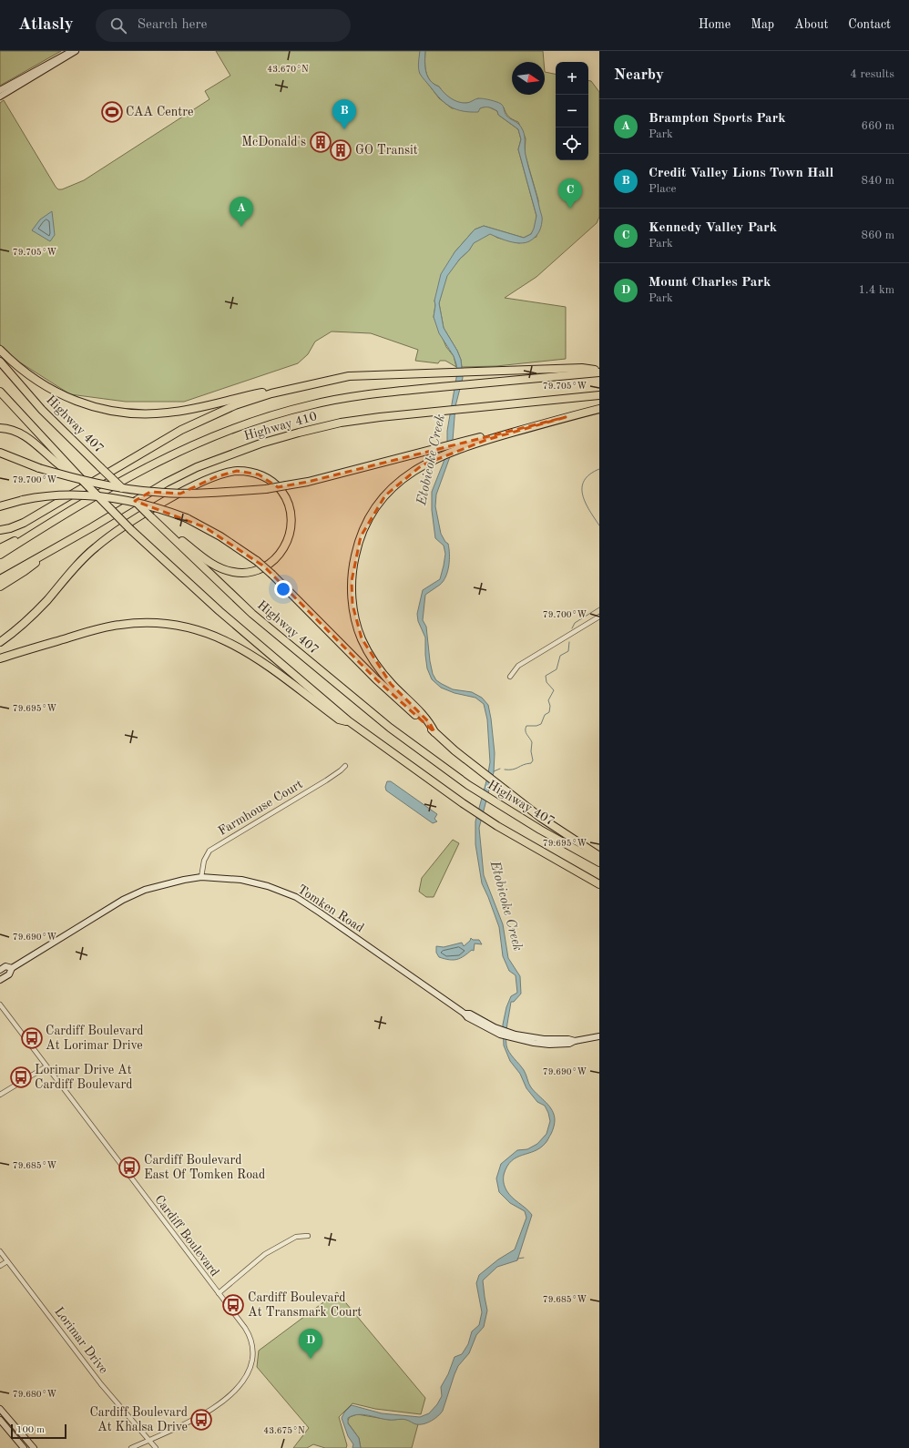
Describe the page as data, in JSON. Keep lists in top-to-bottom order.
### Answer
{
  "streets": {
    "highway": ["Highway 407", "Highway 410"],
    "main road": ["Tomken Road"],
    "street": ["Farmhouse Court", "Cardiff Boulevard", "Lorimar Drive"]
  },
  "crossings": [
    ["Farmhouse Court", "Tomken Road"],
    ["Cardiff Boulevard", "Lorimar Drive"]
  ],
  "water": ["Etobicoke Creek"],
  "places": {
    "sports": ["CAA Centre"],
    "building": ["McDonald's", "GO Transit"],
    "bus stop": [
      "Cardiff Boulevard At Lorimar Drive",
      "Lorimar Drive At Cardiff Boulevard",
      "Cardiff Boulevard East Of Tomken Road",
      "Cardiff Boulevard At Transmark Court",
      "Cardiff Boulevard At Khalsa Drive"
    ]
  },
  "scale_bar": "100 m",
  "north": "right",
  "page": {
    "header": "Atlasly",
    "search": "Search here",
    "nav": [
      "Home",
      "Map",
      "About",
      "Contact"
    ],
    "heading": ["Nearby", "4 results"],
    "map_buttons": ["+", "−"],
    "list": [
      {
        "mark": "A",
        "name": "Brampton Sports Park",
        "note": "Park",
        "value": "660 m"
      },
      {
        "mark": "B",
        "name": "Credit Valley Lions Town Hall",
        "note": "Place",
        "value": "840 m"
      },
      {
        "mark": "C",
        "name": "Kennedy Valley Park",
        "note": "Park",
        "value": "860 m"
      },
      {
        "mark": "D",
        "name": "Mount Charles Park",
        "note": "Park",
        "value": "1.4 km"
      }
    ],
    "pins": [
      "B",
      "C",
      "A",
      "D"
    ],
    "scale": "100 m"
  },
  "coordinates": [
    "43.670°N",
    "79.705°W",
    "79.700°W",
    "79.695°W",
    "79.690°W",
    "79.685°W",
    "79.680°W",
    "43.675°N"
  ]
}
